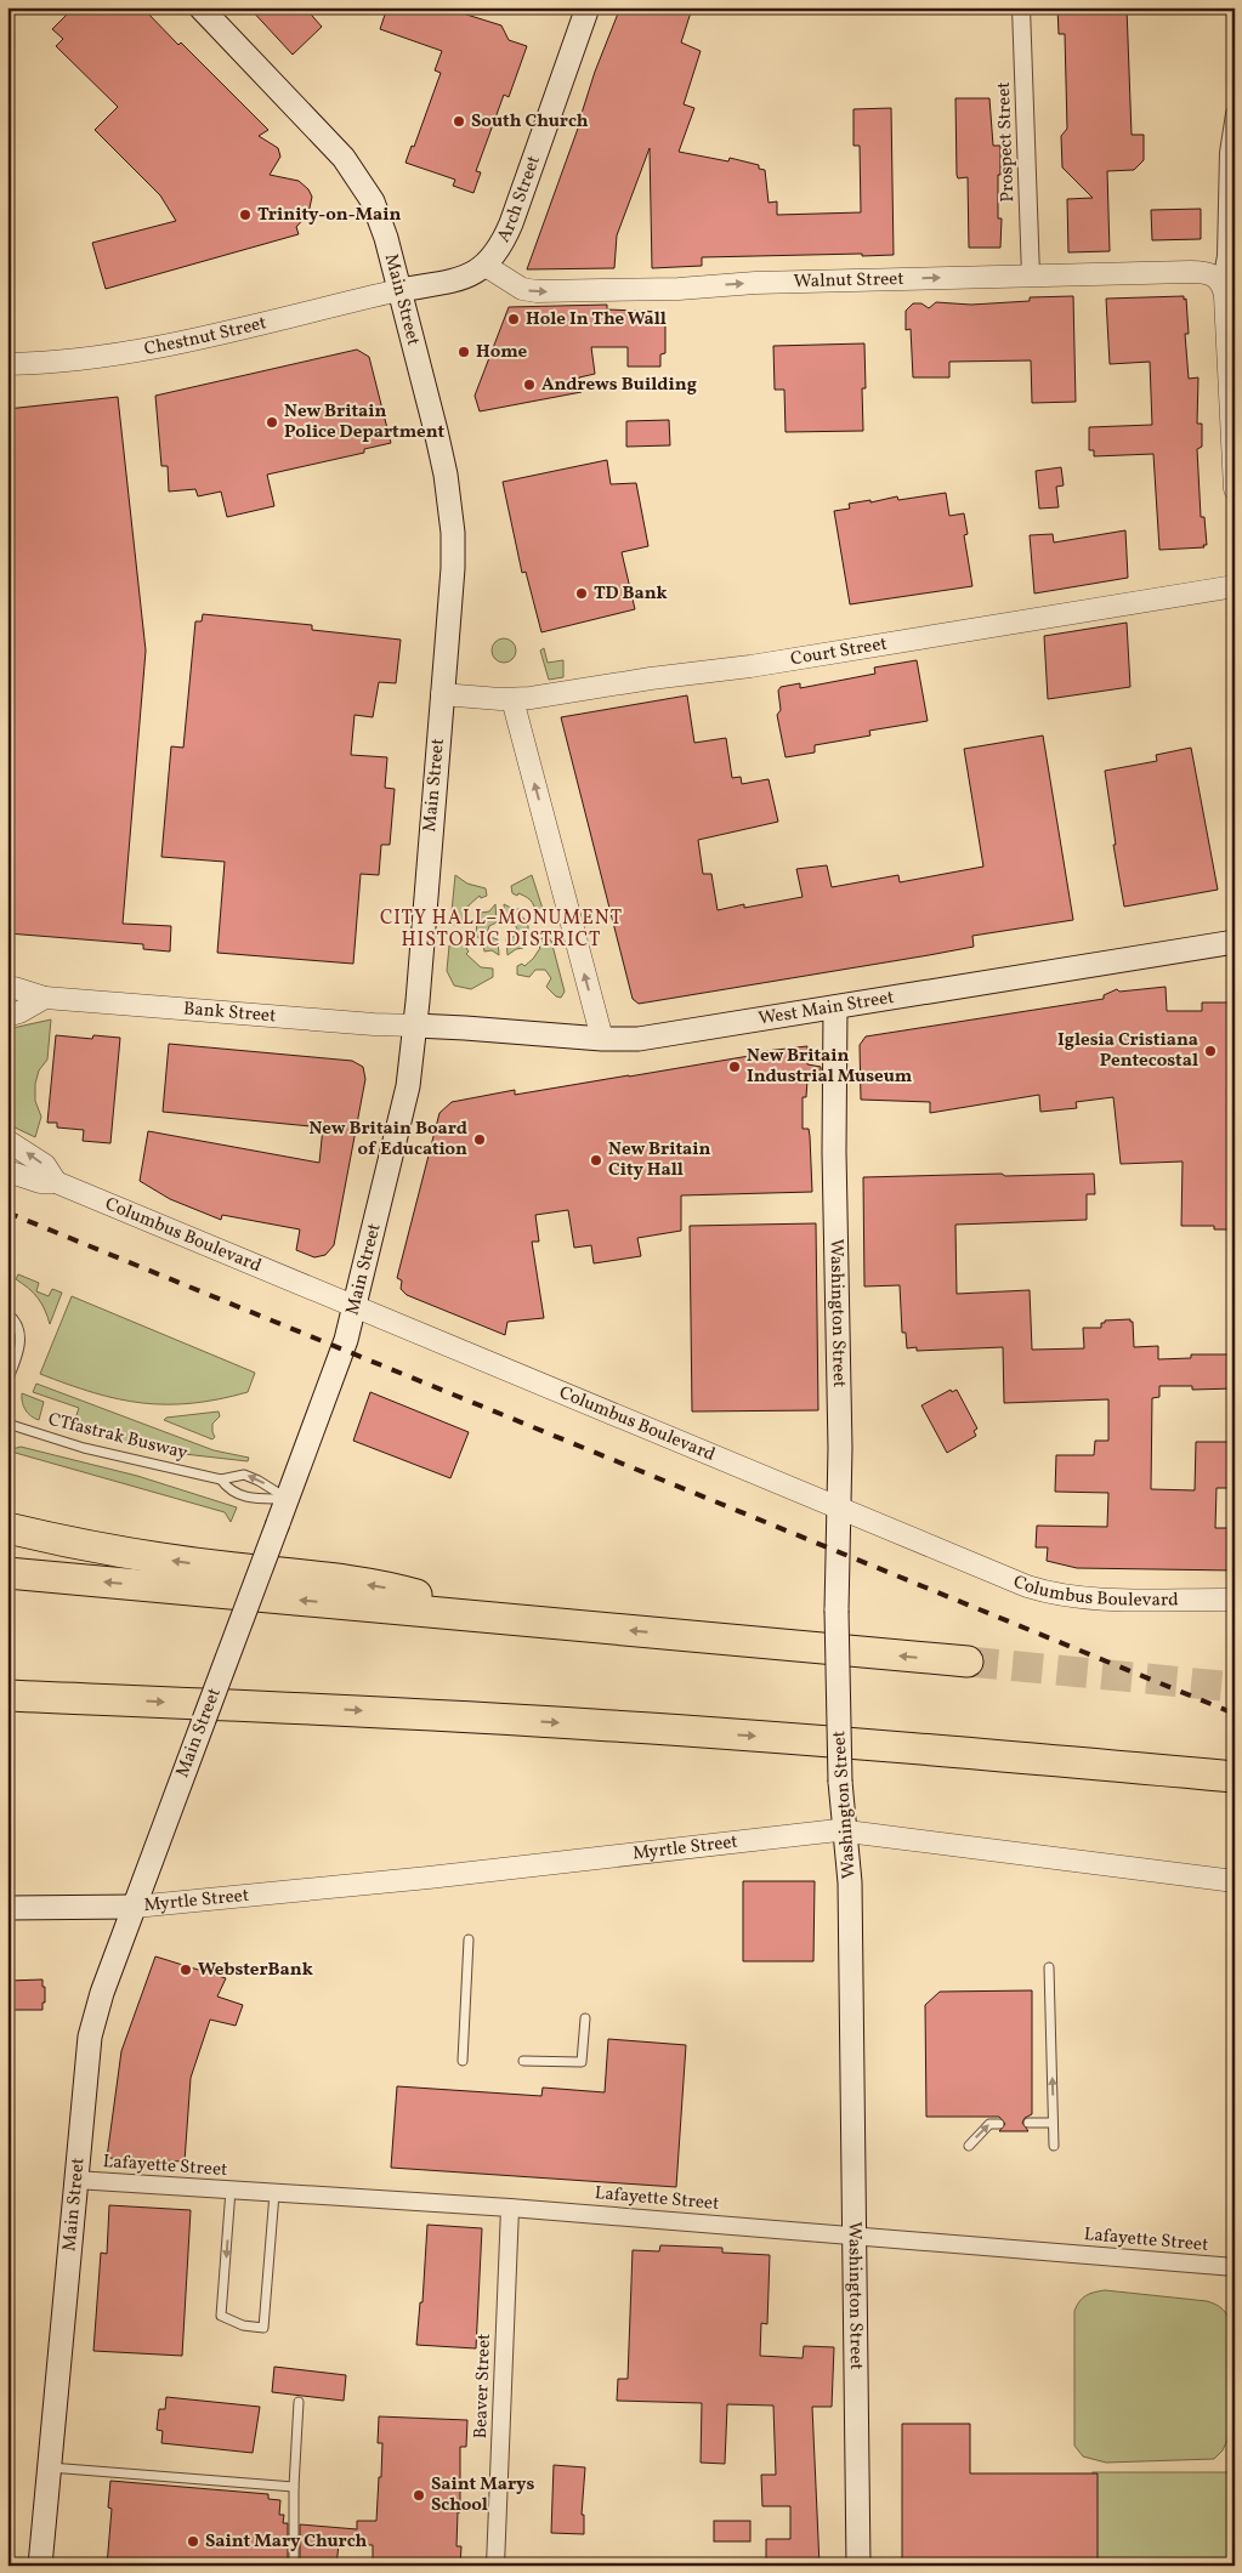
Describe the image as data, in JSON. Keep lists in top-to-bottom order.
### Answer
{
  "streets": {
    "main road": [
      "Arch Street",
      "Main Street",
      "West Main Street",
      "Washington Street"
    ],
    "street": [
      "Prospect Street",
      "Walnut Street",
      "Chestnut Street",
      "Court Street",
      "Bank Street",
      "Columbus Boulevard",
      "Myrtle Street",
      "Lafayette Street",
      "Beaver Street"
    ],
    "lane": ["CTfastrak Busway"]
  },
  "crossings": [
    ["Prospect Street", "Walnut Street"],
    ["Arch Street", "Walnut Street"],
    ["Arch Street", "Main Street"],
    ["Arch Street", "Chestnut Street"],
    ["Main Street", "Chestnut Street"],
    ["Main Street", "Court Street"],
    ["Main Street", "West Main Street"],
    ["Main Street", "Bank Street"],
    ["Main Street", "Columbus Boulevard"],
    ["Main Street", "CTfastrak Busway"],
    ["Main Street", "Myrtle Street"],
    ["Main Street", "Lafayette Street"],
    ["West Main Street", "Bank Street"],
    ["West Main Street", "Washington Street"],
    ["Columbus Boulevard", "Washington Street"],
    ["Washington Street", "Myrtle Street"],
    ["Washington Street", "Lafayette Street"],
    ["Lafayette Street", "Beaver Street"]
  ],
  "one_way": ["Walnut Street"],
  "districts": ["CITY HALL–MONUMENT HISTORIC DISTRICT"],
  "places": [
    "South Church",
    "Trinity-on-Main",
    "Hole In The Wall",
    "Home",
    "Andrews Building",
    "New Britain Police Department",
    "TD Bank",
    "Iglesia Cristiana Pentecostal",
    "New Britain Industrial Museum",
    "New Britain Board of Education",
    "New Britain City Hall",
    "WebsterBank",
    "Saint Marys School",
    "Saint Mary Church"
  ]
}
